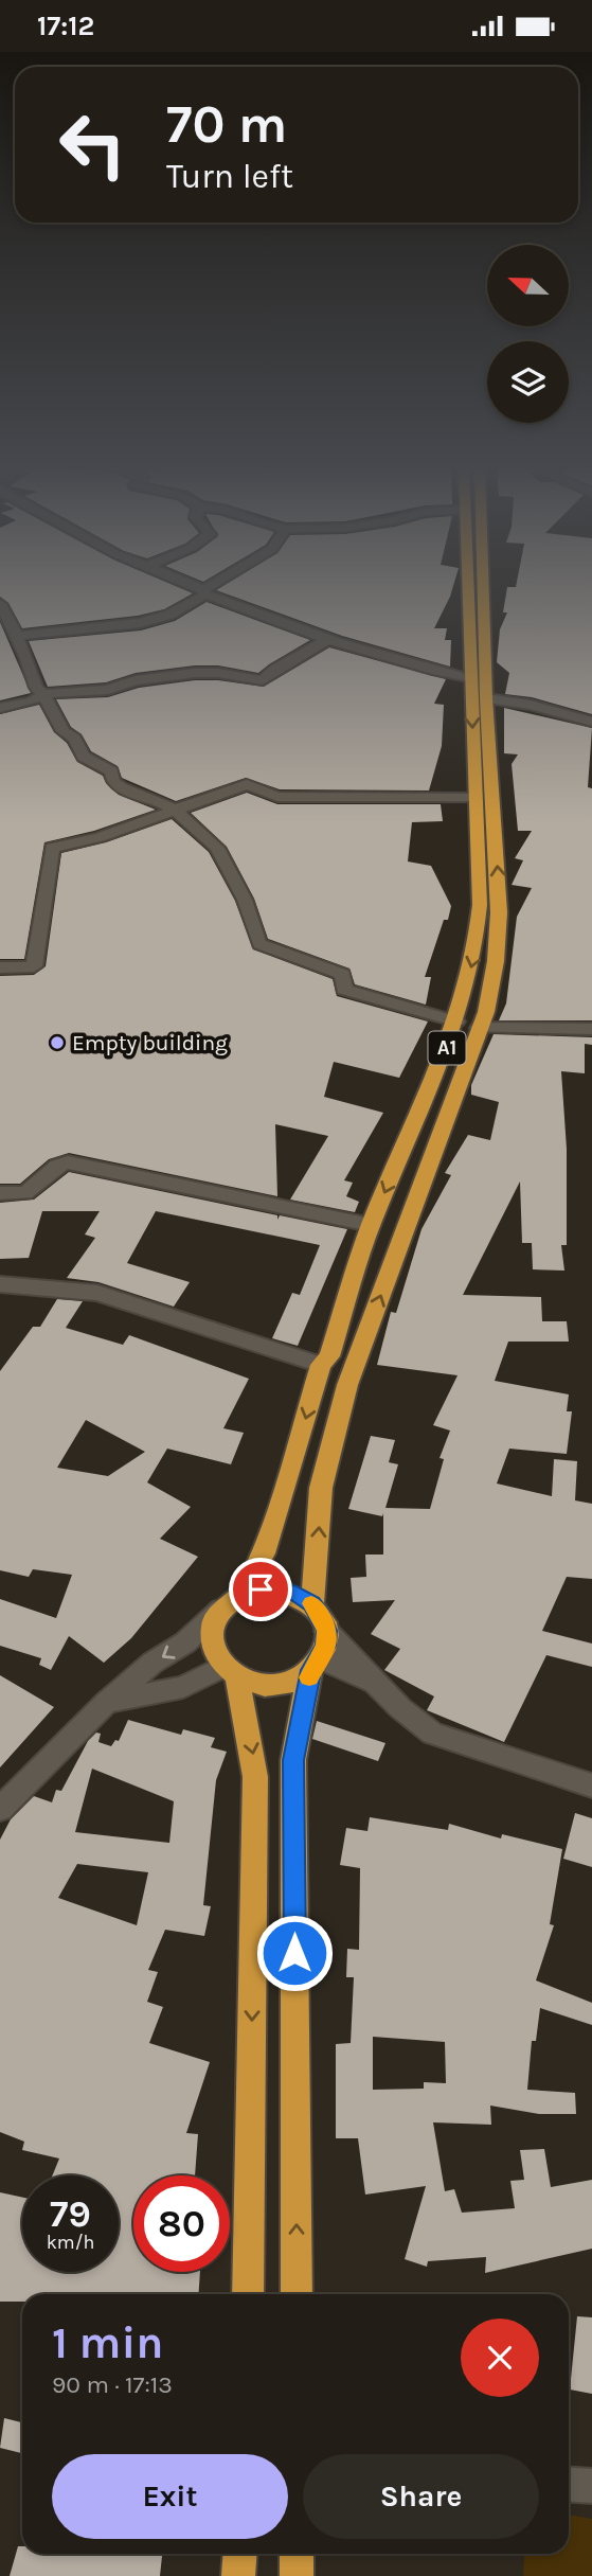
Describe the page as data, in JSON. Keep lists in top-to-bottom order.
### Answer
{
  "streets": {
    "highway": ["A1"]
  },
  "places": ["Empty building"],
  "north": "left",
  "page": {
    "status": "17:12",
    "turn": ["70 m", "Turn left"],
    "speed": "79 km/h",
    "limit": "80",
    "heading": ["1 min", "90 m · 17:13"],
    "buttons": ["Exit", "Share"]
  }
}
